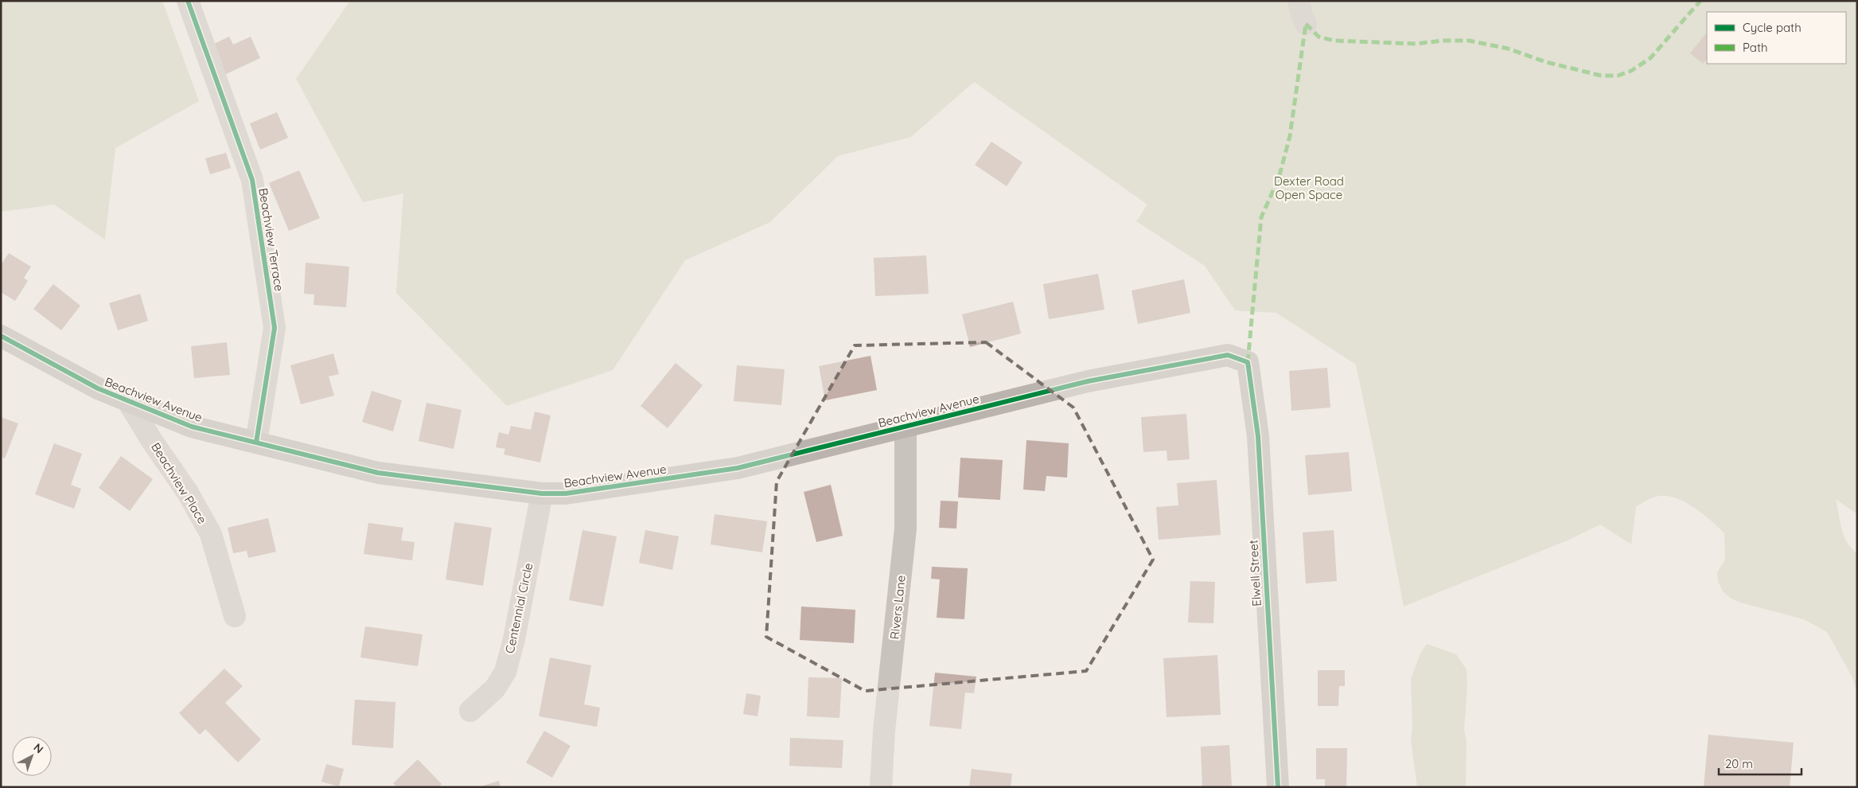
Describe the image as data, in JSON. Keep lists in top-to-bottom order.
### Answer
{
  "streets": {
    "street": [
      "Beachview Terrace",
      "Beachview Avenue",
      "Beachview Place",
      "Elwell Street",
      "Rivers Lane",
      "Centennial Circle"
    ]
  },
  "crossings": [
    ["Beachview Terrace", "Beachview Avenue"],
    ["Beachview Avenue", "Beachview Place"],
    ["Beachview Avenue", "Elwell Street"],
    ["Beachview Avenue", "Rivers Lane"],
    ["Beachview Avenue", "Centennial Circle"]
  ],
  "parks": ["Dexter Road Open Space"],
  "legend": ["Cycle path", "Path"],
  "scale_bar": "20 m",
  "north": "top right"
}
